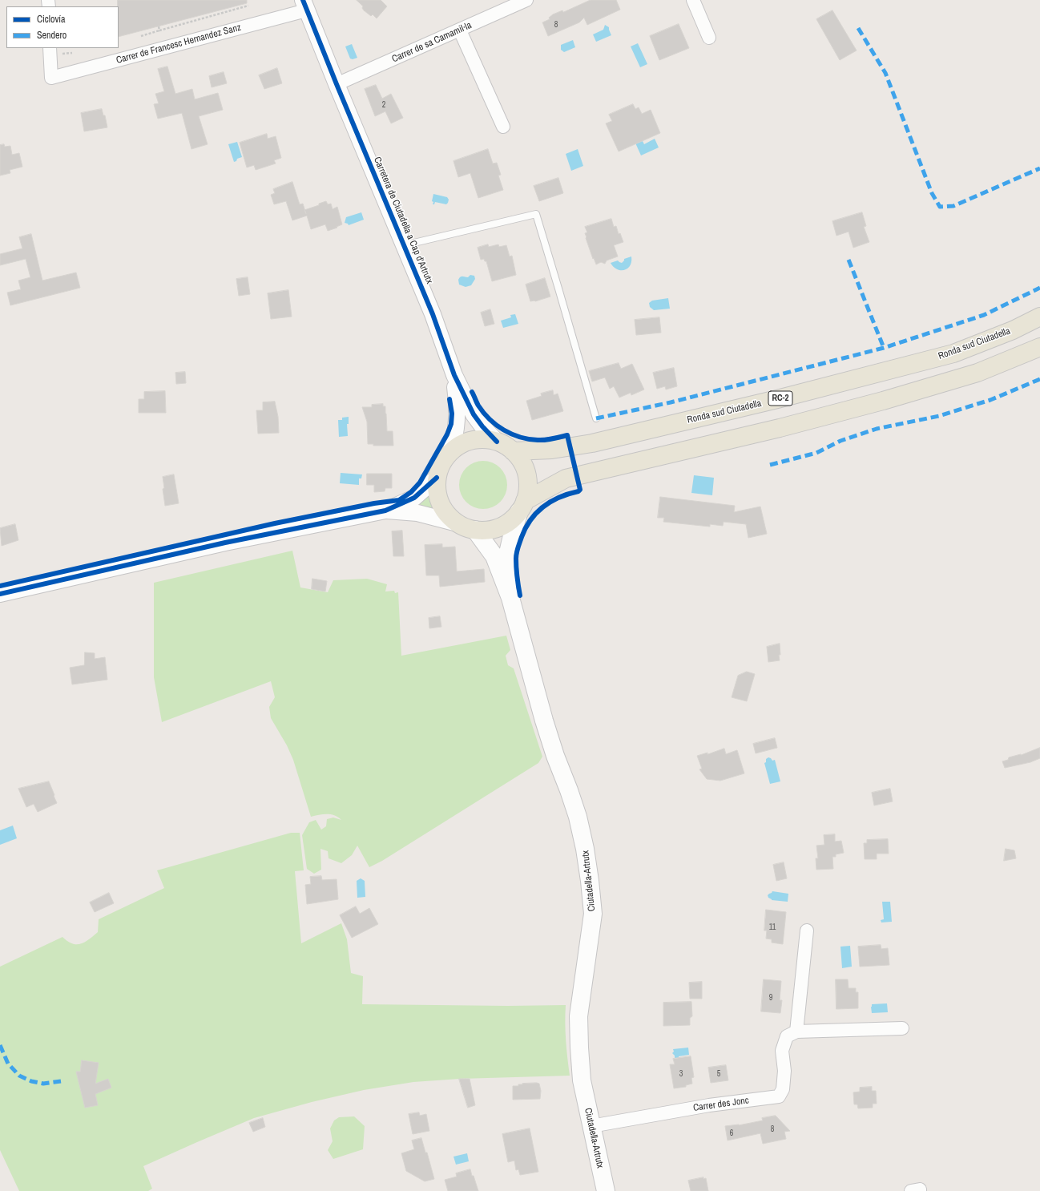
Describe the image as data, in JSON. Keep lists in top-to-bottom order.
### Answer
{
  "streets": {
    "main road": ["Ronda sud Ciutadella", "RC-2", "Ciutadella-Artrutx"],
    "street": [
      "Carrer de sa Camamil·la",
      "Carrer de Francesc Hernandez Sanz",
      "Carretera de Ciutadella a Cap d'Artrutx",
      "Carrer des Jonc"
    ]
  },
  "crossings": [
    ["Carrer de sa Camamil·la", "Carretera de Ciutadella a Cap d'Artrutx"],
    ["Carrer de Francesc Hernandez Sanz", "Carretera de Ciutadella a Cap d'Artrutx"],
    ["Carretera de Ciutadella a Cap d'Artrutx", "Ronda sud Ciutadella"],
    ["Carretera de Ciutadella a Cap d'Artrutx", "Ciutadella-Artrutx"],
    ["Ronda sud Ciutadella", "Ciutadella-Artrutx"],
    ["Ciutadella-Artrutx", "Carrer des Jonc"]
  ],
  "house_numbers": [
    "8",
    "2",
    "11",
    "9",
    "3",
    "5",
    "8",
    "6"
  ],
  "legend": ["Ciclovía", "Sendero"]
}
